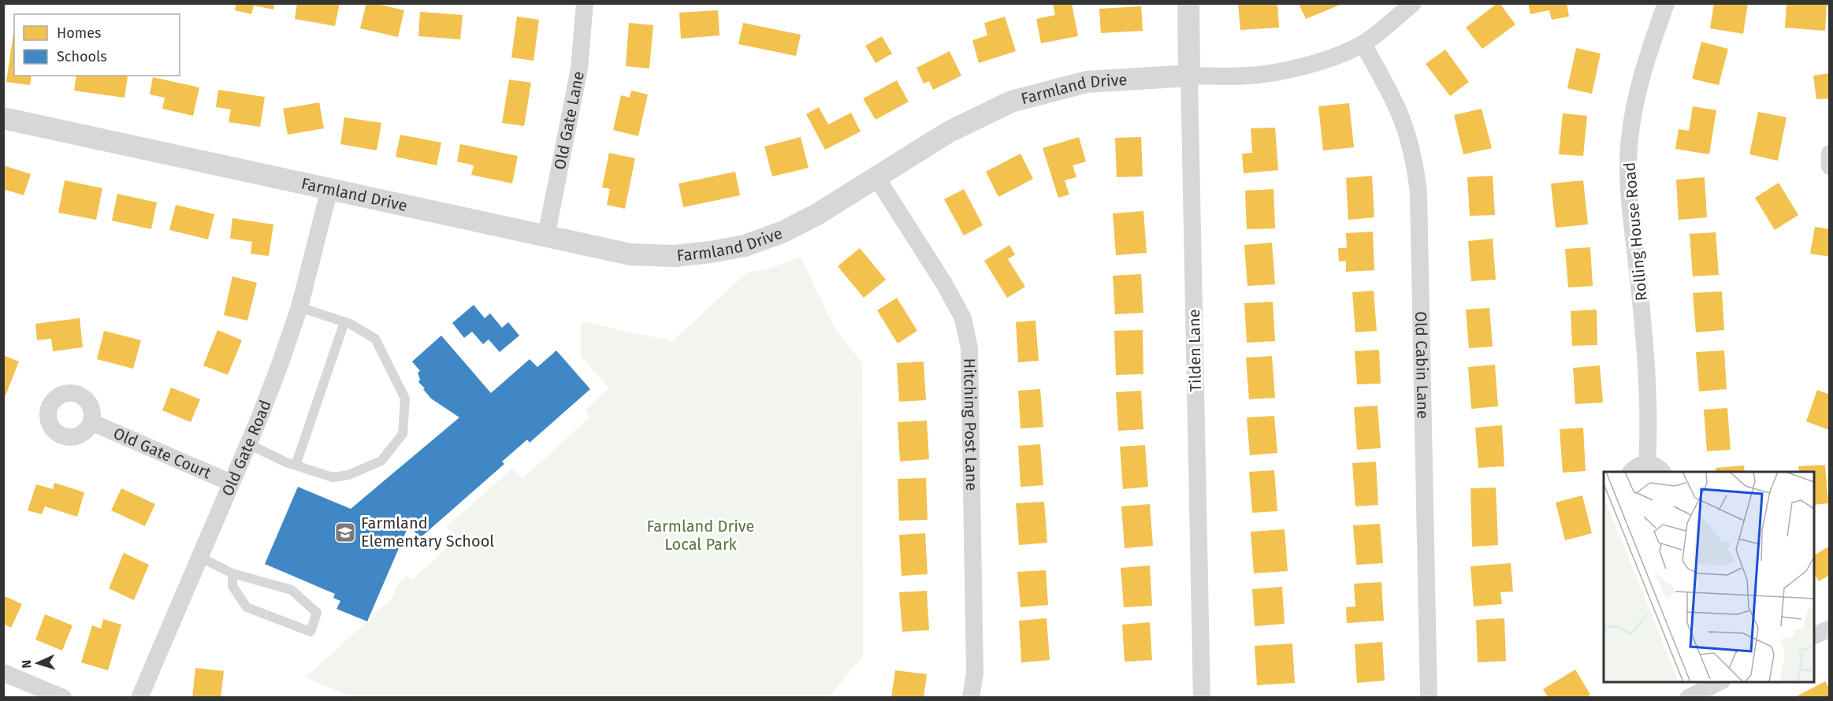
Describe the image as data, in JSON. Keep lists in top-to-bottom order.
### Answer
{
  "streets": {
    "street": [
      "Farmland Drive",
      "Old Gate Lane",
      "Rolling House Road",
      "Tilden Lane",
      "Old Cabin Lane",
      "Hitching Post Lane",
      "Old Gate Road",
      "Old Gate Court"
    ]
  },
  "crossings": [
    ["Farmland Drive", "Old Gate Lane"],
    ["Farmland Drive", "Tilden Lane"],
    ["Farmland Drive", "Old Cabin Lane"],
    ["Farmland Drive", "Hitching Post Lane"],
    ["Farmland Drive", "Old Gate Road"],
    ["Old Gate Road", "Old Gate Court"]
  ],
  "parks": ["Farmland Drive Local Park"],
  "places": {
    "school or university": ["Farmland Elementary School"]
  },
  "legend": ["Homes", "Schools"],
  "north": "left"
}
